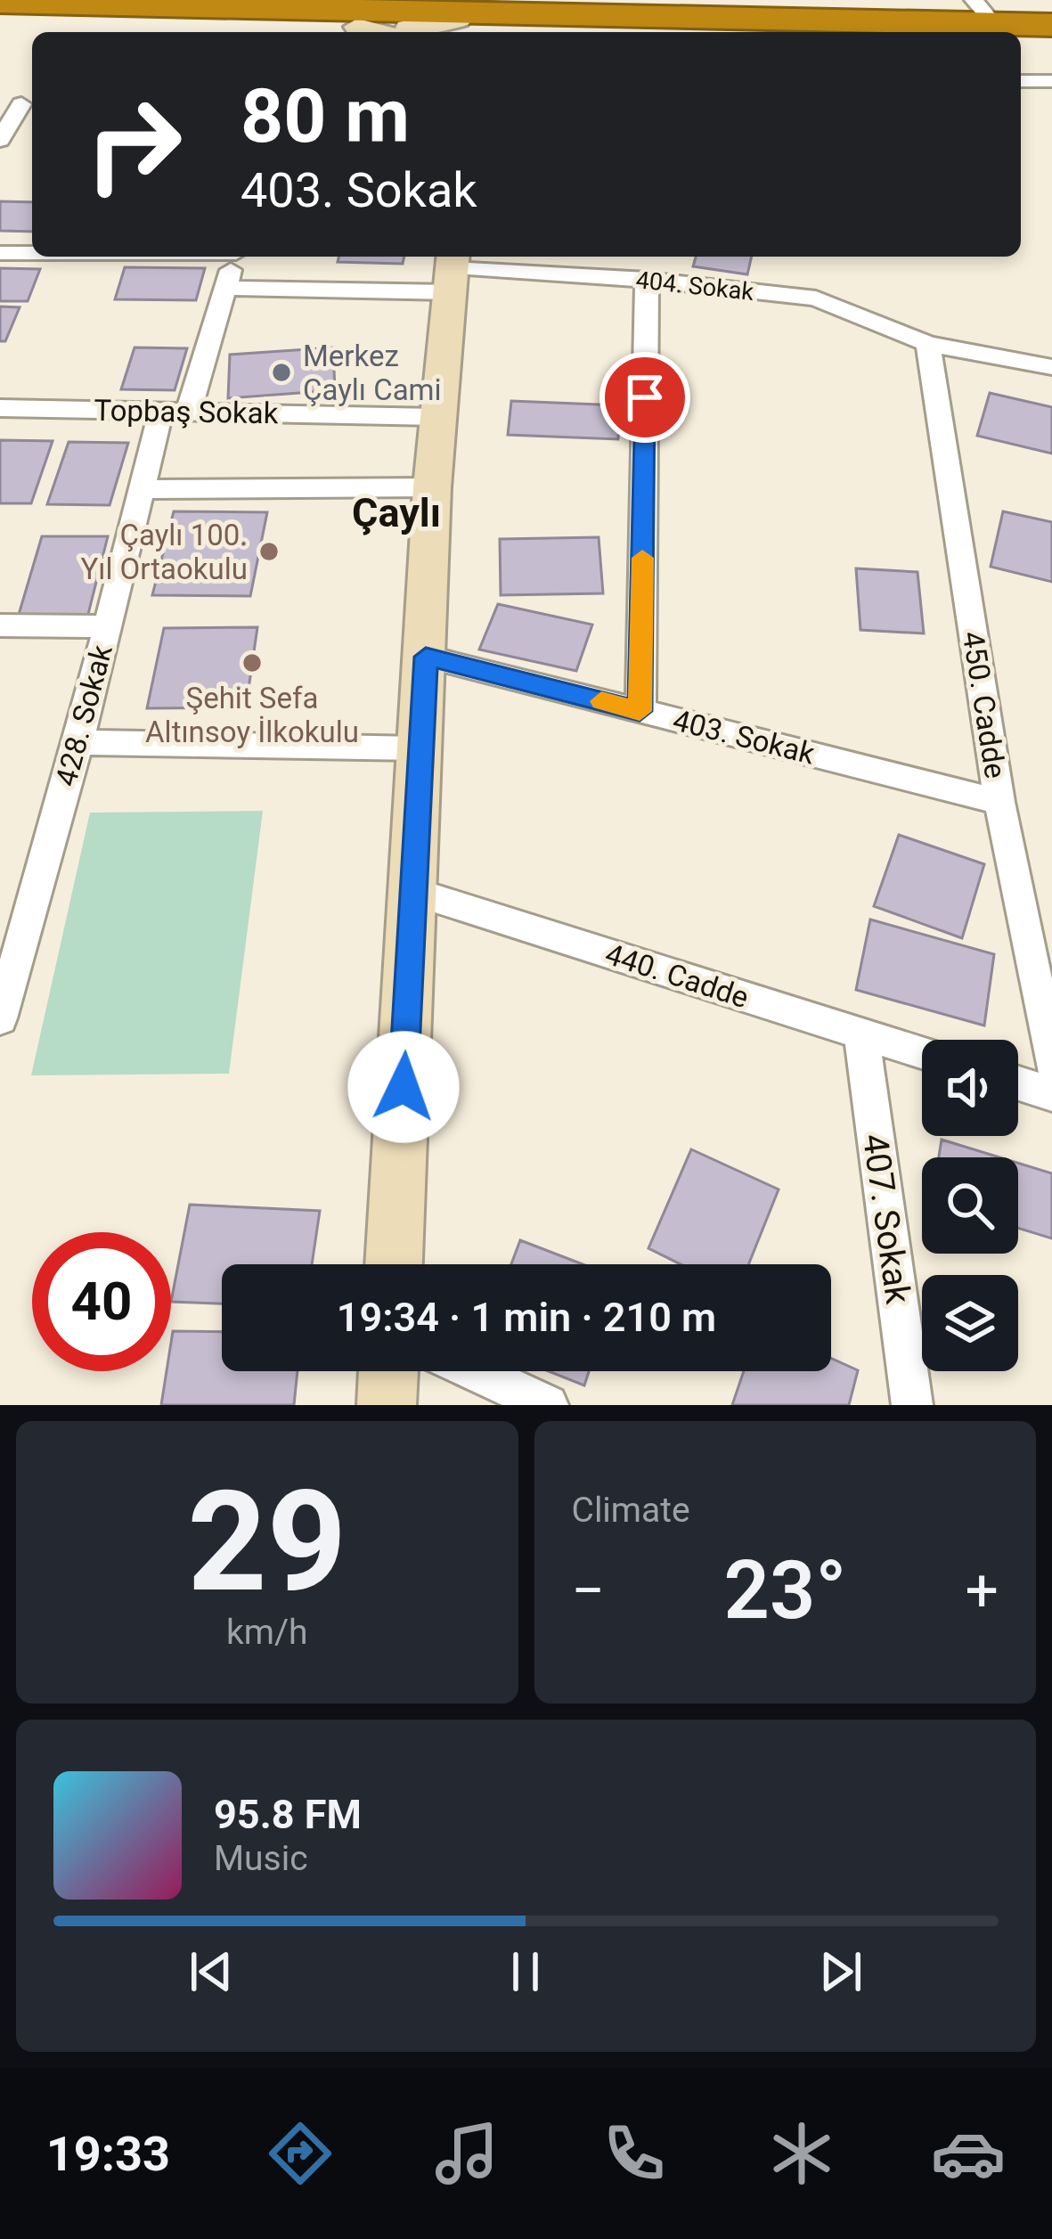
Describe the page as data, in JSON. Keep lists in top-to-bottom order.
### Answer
{
  "streets": {
    "street": [
      "404. Sokak",
      "Topbaş Sokak",
      "450. Cadde",
      "428. Sokak",
      "403. Sokak",
      "440. Cadde",
      "407. Sokak"
    ]
  },
  "crossings": [
    ["404. Sokak", "450. Cadde"],
    ["404. Sokak", "428. Sokak"],
    ["Topbaş Sokak", "428. Sokak"],
    ["450. Cadde", "403. Sokak"],
    ["440. Cadde", "407. Sokak"]
  ],
  "districts": ["Çaylı"],
  "places": ["Merkez Çaylı Cami", "Çaylı 100. Yıl Ortaokulu", "Şehit Sefa Altınsoy İlkokulu"],
  "page": {
    "turn": ["80 m", "403. Sokak"],
    "limit": "40",
    "trip": "19:34 · 1 min · 210 m",
    "tile": [
      ["29", "km/h"],
      "Climate"
    ],
    "heat": ["−", "23°", "+"],
    "song": ["95.8 FM", "Music"],
    "tabs": "19:33"
  }
}
